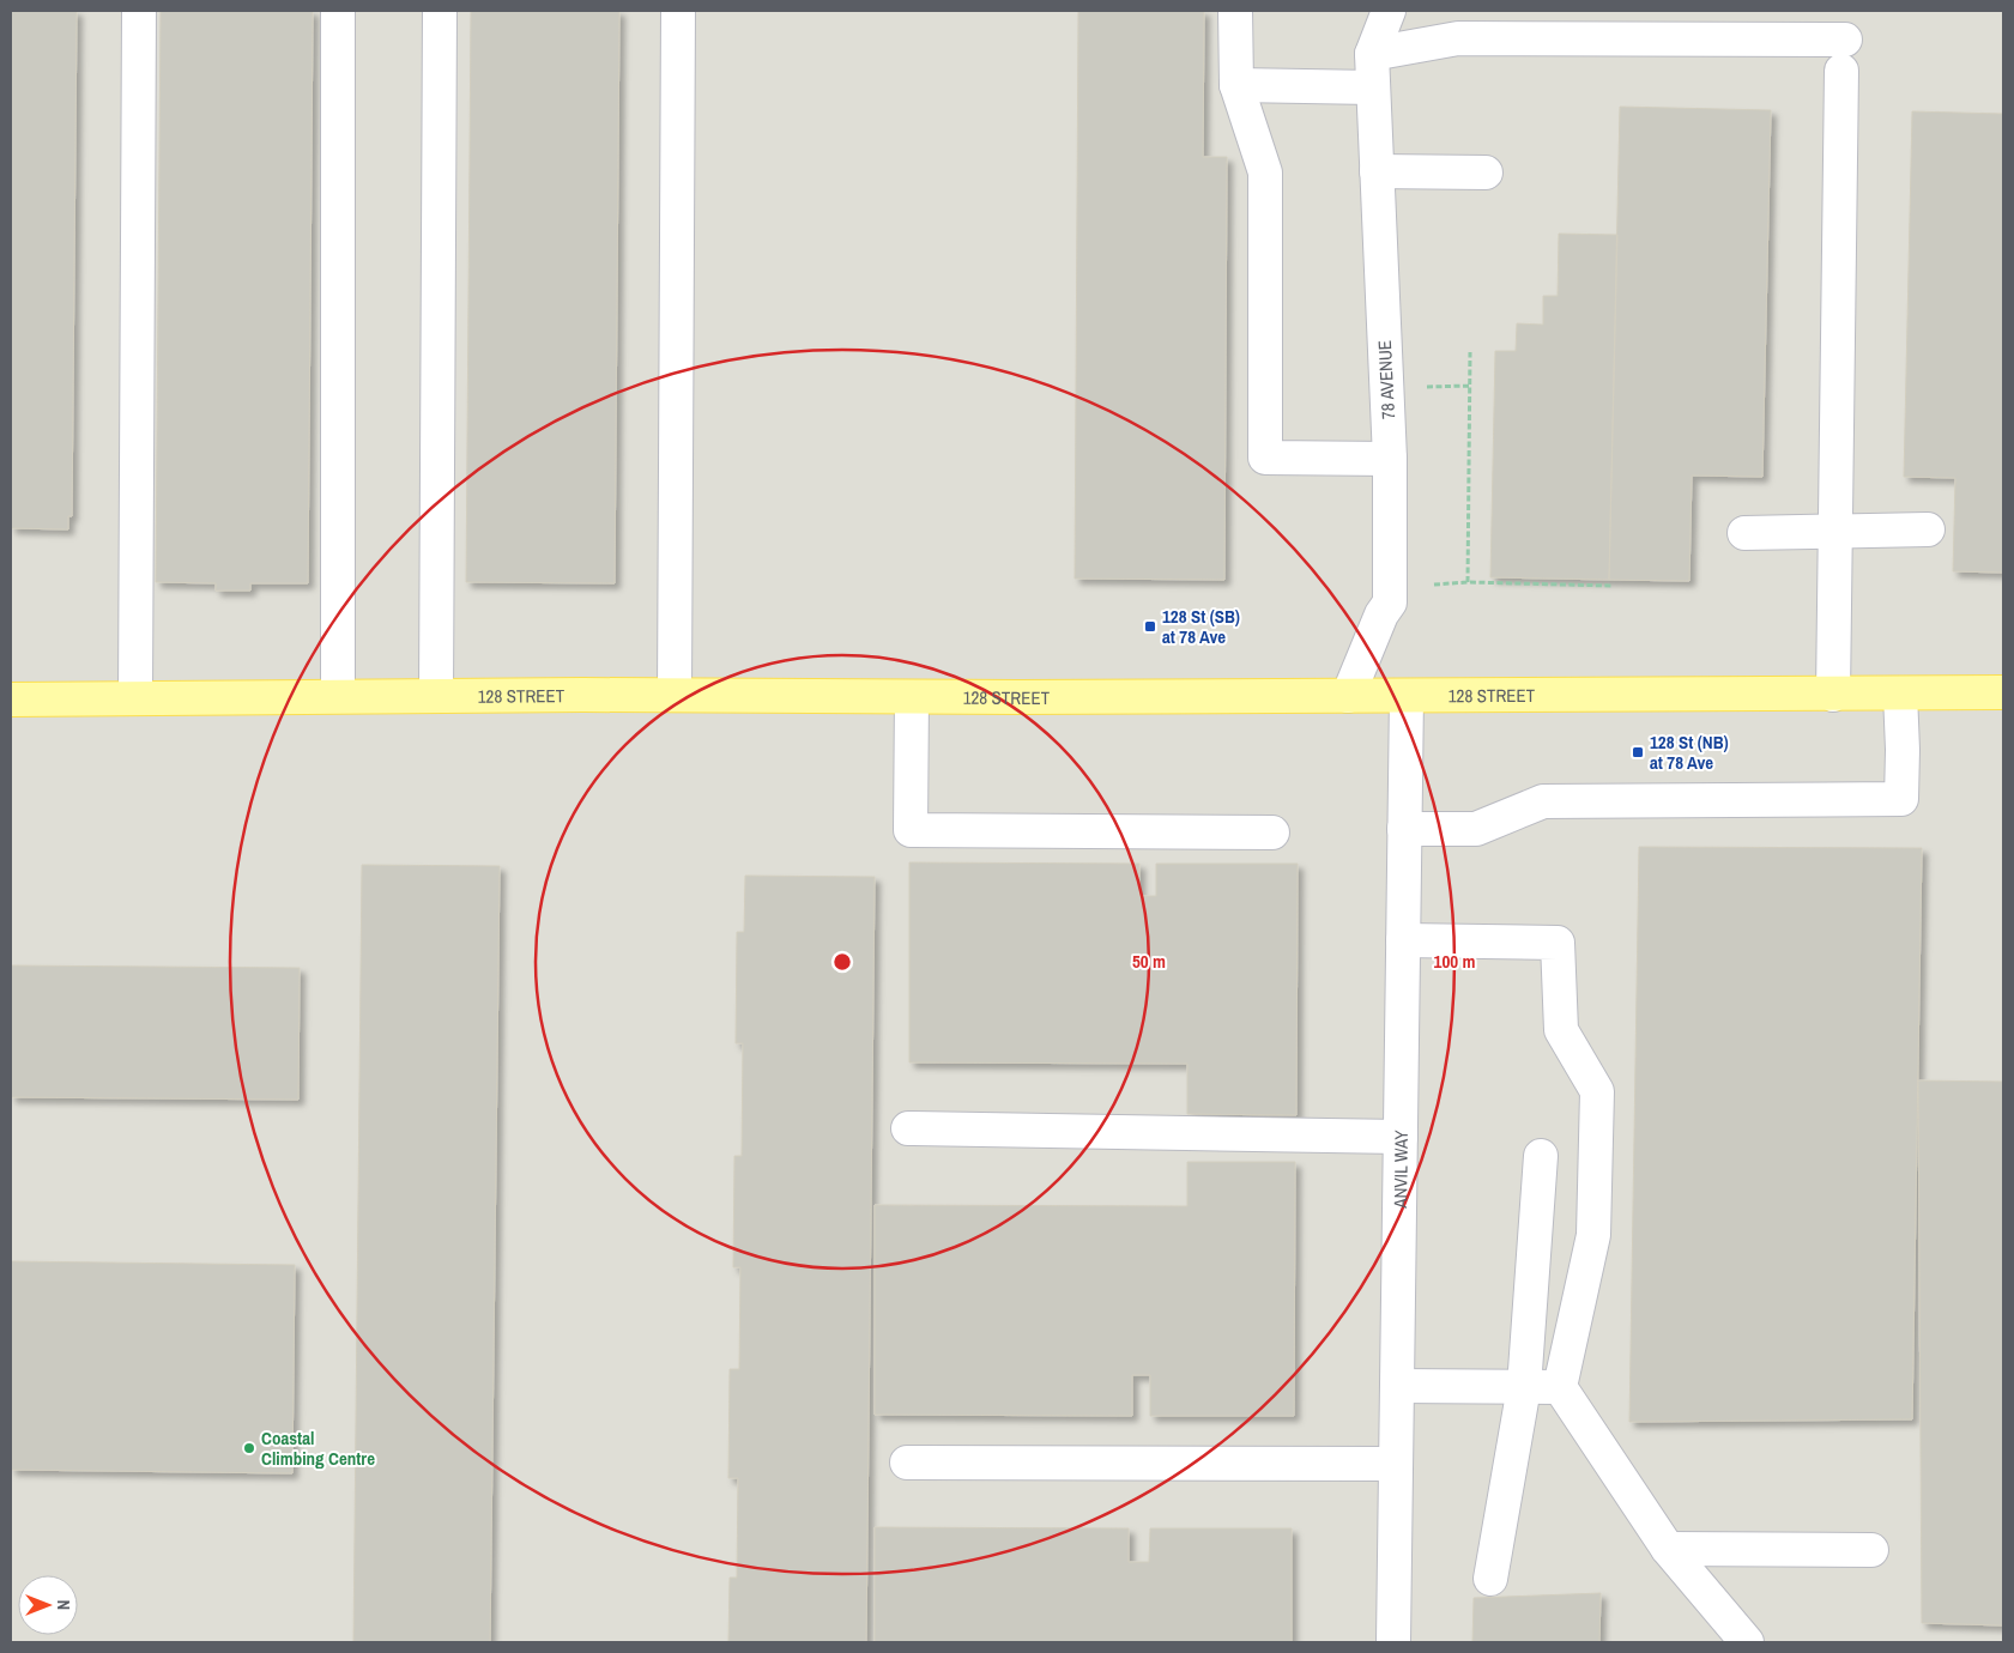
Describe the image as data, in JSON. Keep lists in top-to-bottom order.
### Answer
{
  "streets": {
    "main road": ["128 STREET"],
    "street": ["78 AVENUE", "ANVIL WAY"]
  },
  "crossings": [
    ["78 AVENUE", "128 STREET"],
    ["128 STREET", "ANVIL WAY"]
  ],
  "places": {
    "transit": ["128 St (SB) at 78 Ave", "128 St (NB) at 78 Ave"],
    "other": ["Coastal Climbing Centre"]
  },
  "north": "right",
  "rings": ["50 m", "100 m"]
}
